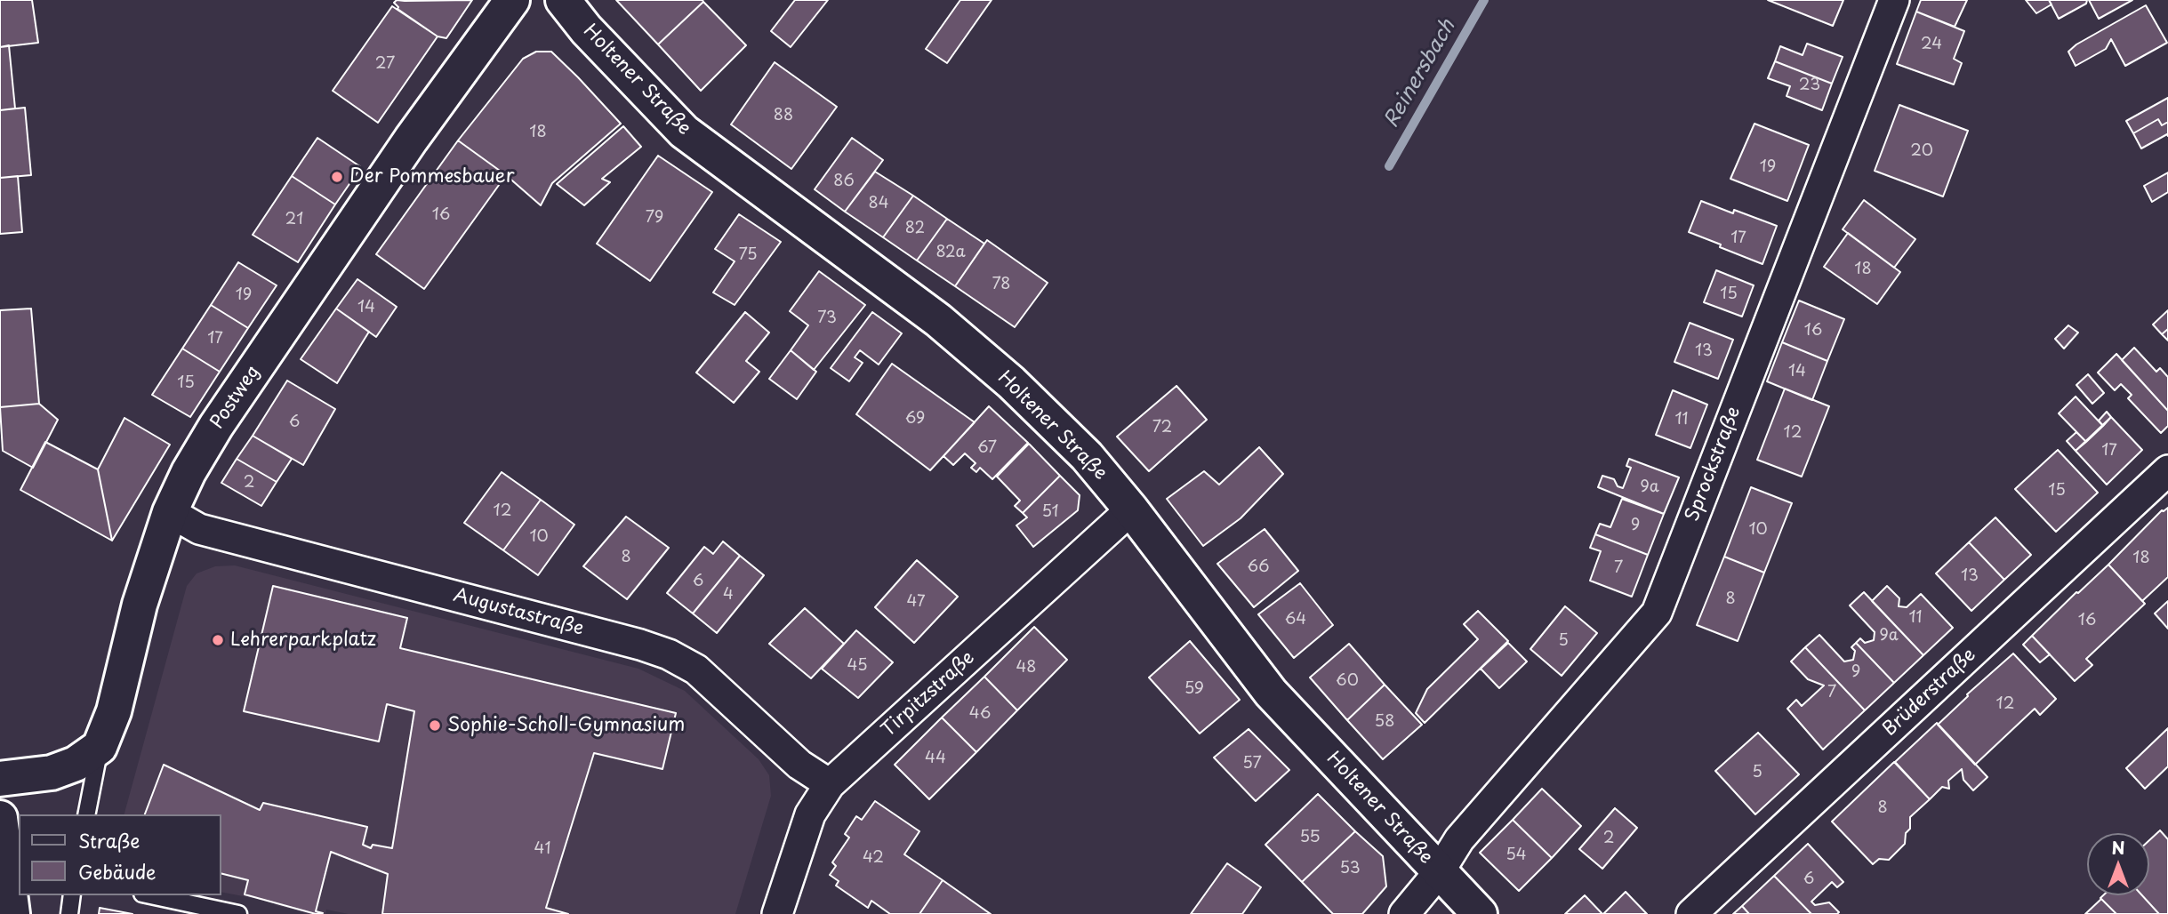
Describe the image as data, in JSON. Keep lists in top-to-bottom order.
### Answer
{
  "streets": {
    "main road": ["Holtener Straße", "Postweg"],
    "street": [
      "Sprockstraße",
      "Augustastraße",
      "Brüderstraße",
      "Tirpitzstraße"
    ]
  },
  "crossings": [
    ["Holtener Straße", "Sprockstraße"],
    ["Holtener Straße", "Tirpitzstraße"],
    ["Postweg", "Augustastraße"],
    ["Augustastraße", "Tirpitzstraße"]
  ],
  "water": ["Reinersbach"],
  "places": ["Der Pommesbauer", "Lehrerparkplatz", "Sophie-Scholl-Gymnasium"],
  "house_numbers": [
    "24",
    "27",
    "23",
    "88",
    "18",
    "20",
    "19",
    "86",
    "84",
    "16",
    "79",
    "21",
    "82",
    "17",
    "82a",
    "75",
    "18",
    "78",
    "15",
    "19",
    "14",
    "73",
    "16",
    "17",
    "13",
    "14",
    "15",
    "69",
    "11",
    "6",
    "72",
    "12",
    "67",
    "17",
    "2",
    "9a",
    "15",
    "12",
    "51",
    "9",
    "10",
    "10",
    "8",
    "18",
    "66",
    "7",
    "13",
    "6",
    "4",
    "8",
    "47",
    "11",
    "64",
    "16",
    "9a",
    "5",
    "45",
    "48",
    "9",
    "60",
    "59",
    "7",
    "12",
    "46",
    "58",
    "44",
    "57",
    "5",
    "8",
    "55",
    "2",
    "41",
    "54",
    "42",
    "53",
    "6"
  ],
  "legend": ["Straße", "Gebäude"],
  "north": "top"
}
